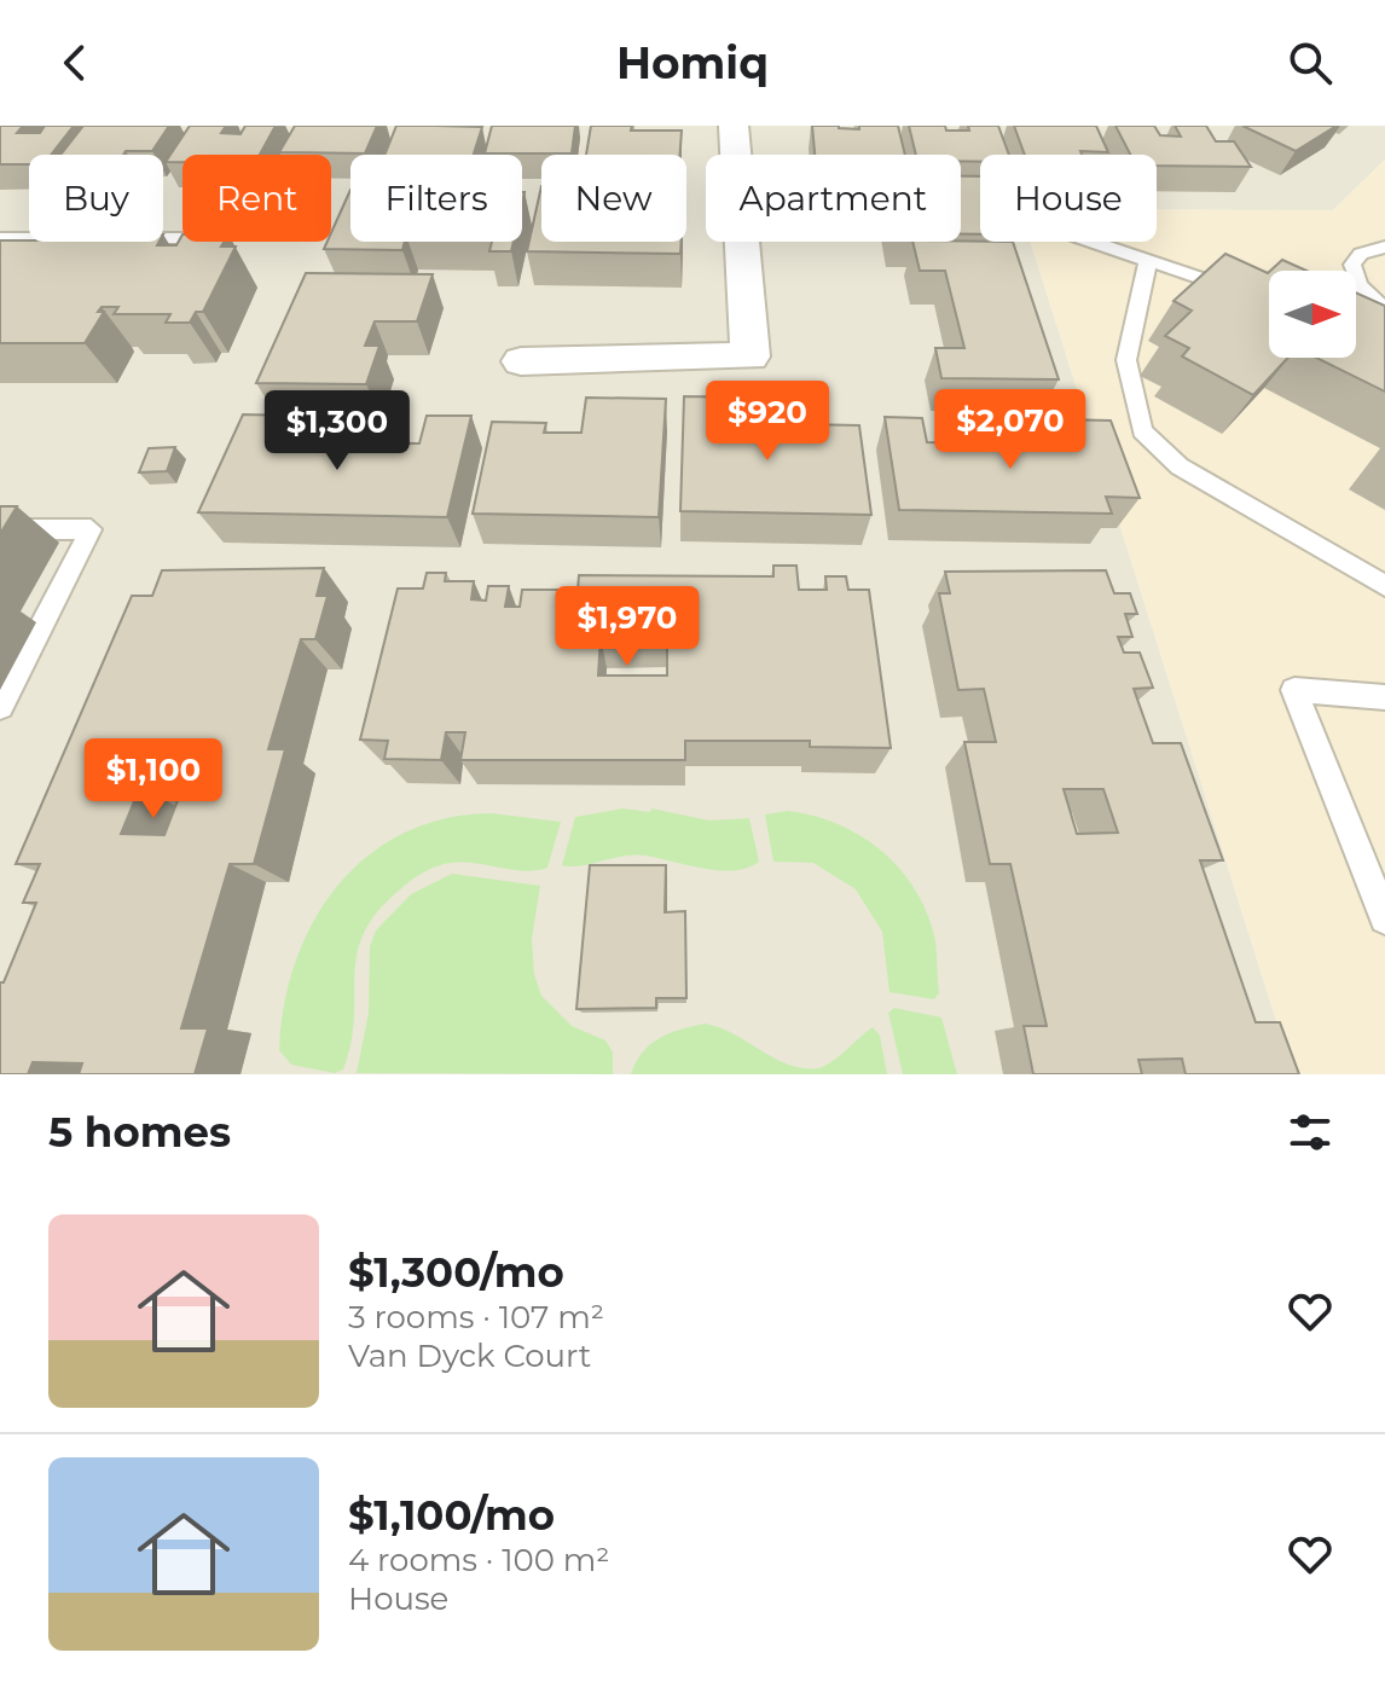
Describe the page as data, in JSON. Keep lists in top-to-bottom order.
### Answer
{
  "north": "right",
  "page": {
    "header": "Homiq",
    "chip": [
      "Buy",
      "Rent",
      "Filters",
      "New",
      "Apartment",
      "House"
    ],
    "price": [
      "$920",
      "$2,070",
      "$1,300",
      "$1,970",
      "$1,100"
    ],
    "heading": "5 homes",
    "list": [
      {
        "name": "$1,300/mo",
        "note": "3 rooms · 107 m² · Van Dyck Court"
      },
      {
        "name": "$1,100/mo",
        "note": "4 rooms · 100 m² · House"
      }
    ]
  }
}
